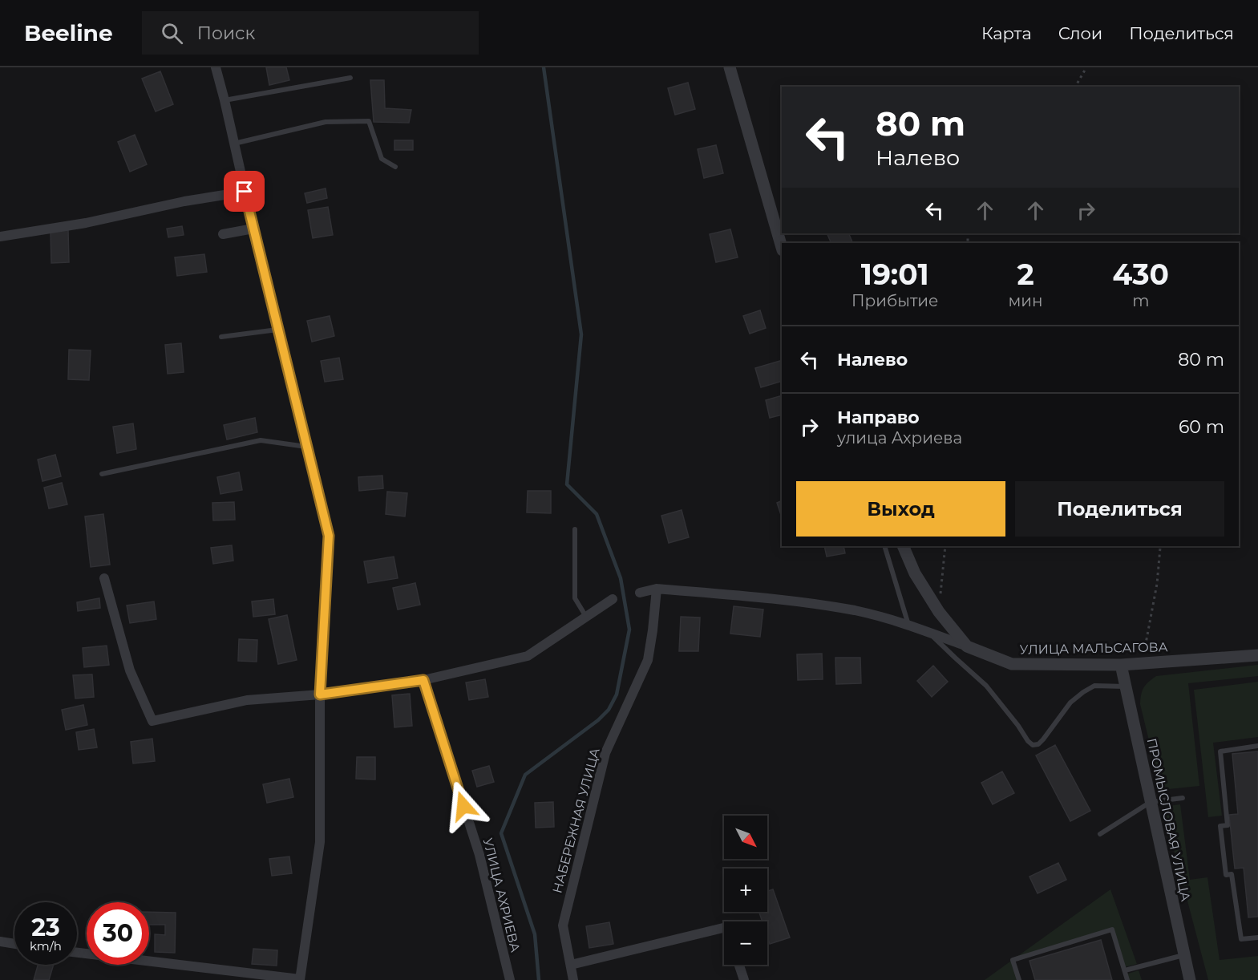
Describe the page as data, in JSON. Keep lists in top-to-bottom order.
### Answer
{
  "streets": {
    "street": [
      "УЛИЦА МАЛЬСАГОВА",
      "ПРОМЫСЛОВАЯ УЛИЦА",
      "НАБЕРЕЖНАЯ УЛИЦА",
      "УЛИЦА АХРИЕВА"
    ]
  },
  "crossings": [
    ["УЛИЦА МАЛЬСАГОВА", "ПРОМЫСЛОВАЯ УЛИЦА"]
  ],
  "north": "bottom right",
  "page": {
    "header": "Beeline",
    "search": "Поиск",
    "nav": ["Карта", "Слои", "Поделиться"],
    "turn": ["80 m", "Налево"],
    "eta": [
      "19:01",
      "Прибытие",
      "2",
      "мин",
      "430",
      "m"
    ],
    "list": [
      {
        "name": "Налево",
        "value": "80 m"
      },
      {
        "name": "Направо",
        "note": "улица Ахриева",
        "value": "60 m"
      }
    ],
    "buttons": ["Выход", "Поделиться"],
    "map_buttons": ["+", "−"],
    "speed": "23 km/h",
    "limit": "30"
  }
}
